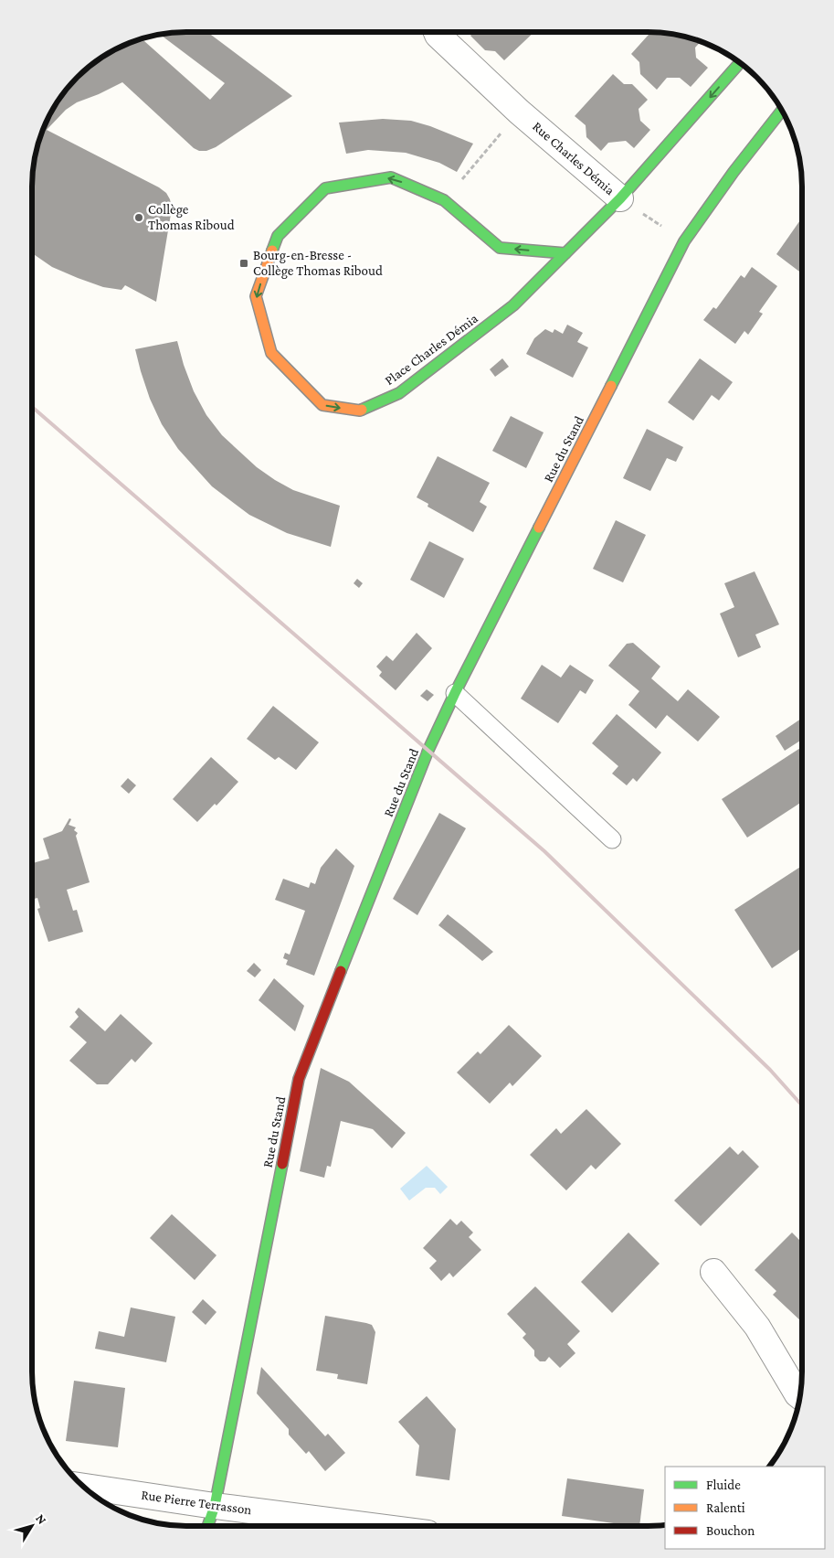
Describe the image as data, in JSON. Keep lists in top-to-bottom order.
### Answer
{
  "streets": {
    "street": [
      "Rue Charles Démia",
      "Place Charles Démia",
      "Rue du Stand",
      "Rue Pierre Terrasson"
    ]
  },
  "crossings": [
    ["Rue Charles Démia", "Place Charles Démia"],
    ["Rue du Stand", "Rue Pierre Terrasson"]
  ],
  "one_way": ["Rue Charles Démia"],
  "places": {
    "other": ["Collège Thomas Riboud"],
    "transit": ["Bourg-en-Bresse - Collège Thomas Riboud"]
  },
  "legend": ["Fluide", "Ralenti", "Bouchon"],
  "north": "top right"
}
